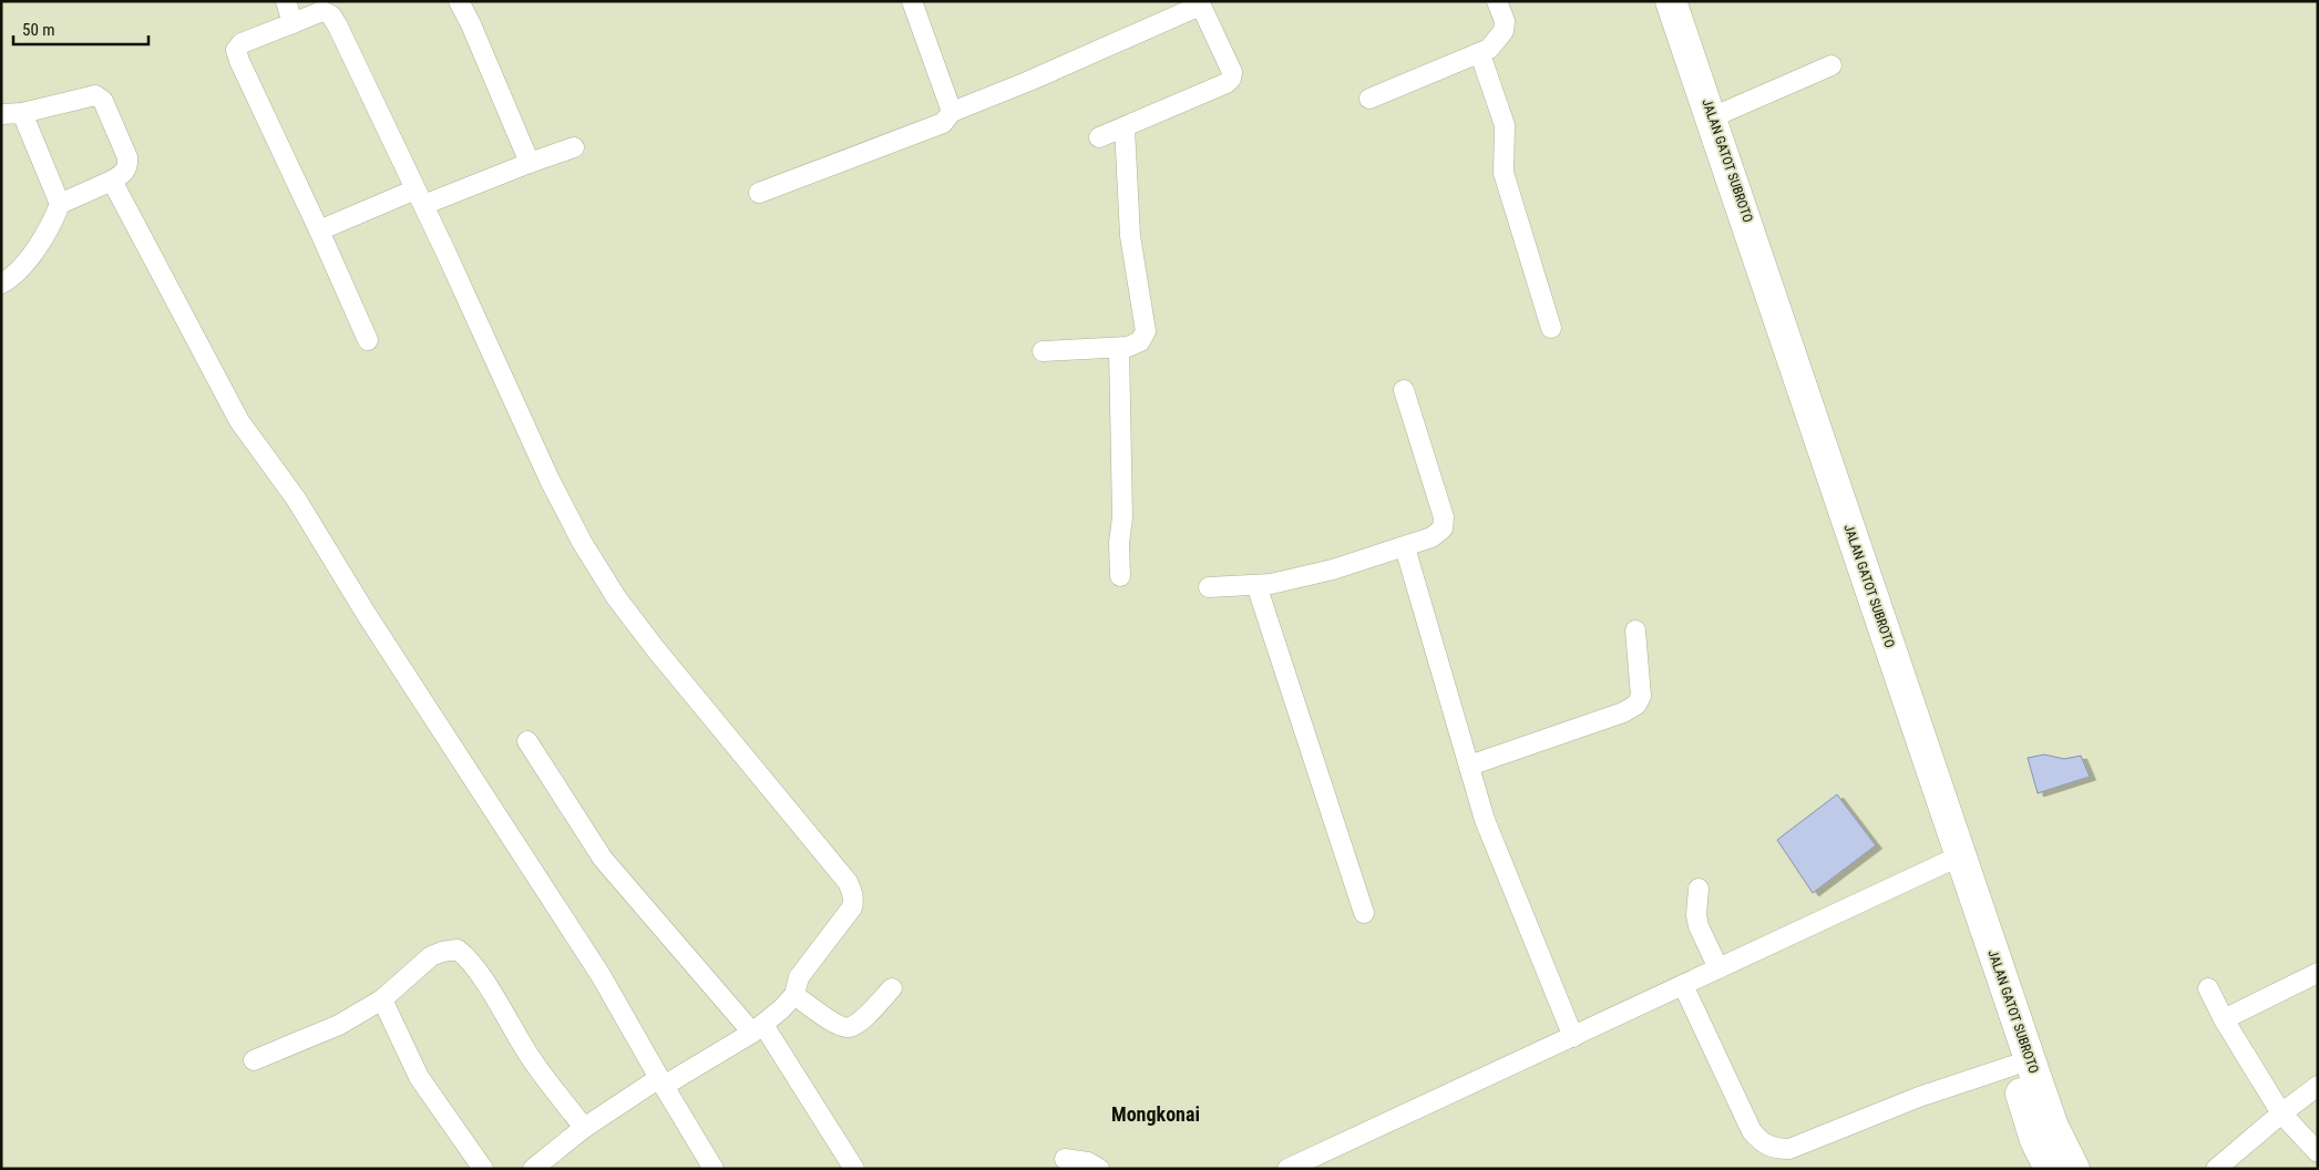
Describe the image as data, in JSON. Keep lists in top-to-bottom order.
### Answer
{
  "streets": {
    "highway": ["JALAN GATOT SUBROTO"]
  },
  "districts": ["Mongkonai"],
  "scale_bar": "50 m"
}
